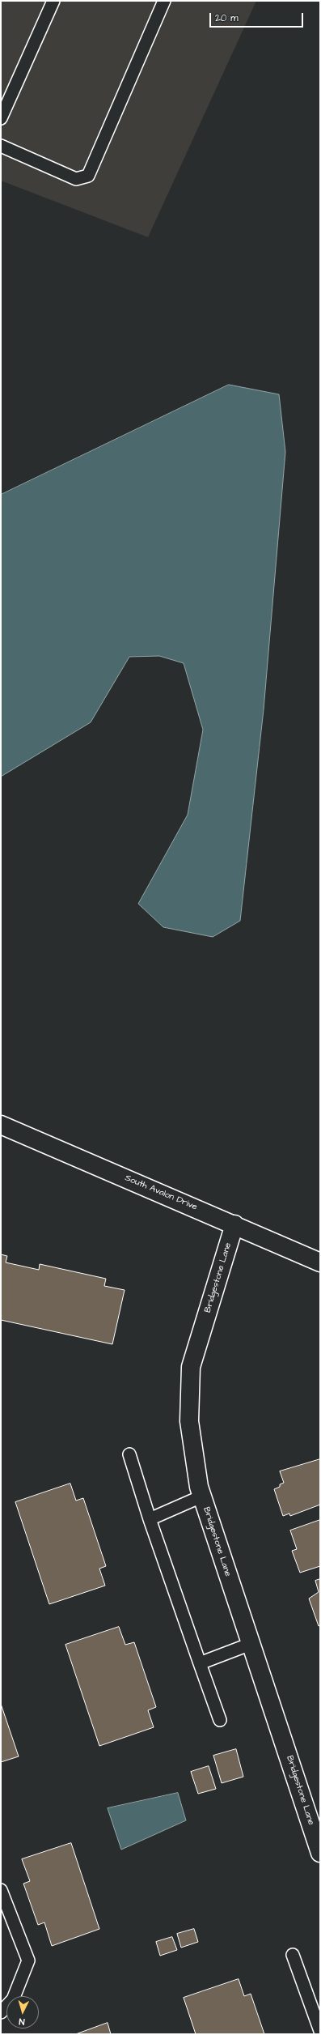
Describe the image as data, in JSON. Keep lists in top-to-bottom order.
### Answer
{
  "streets": {
    "street": ["South Avalon Drive", "Bridgestone Lane"]
  },
  "crossings": [
    ["South Avalon Drive", "Bridgestone Lane"]
  ],
  "scale_bar": "20 m",
  "north": "bottom"
}
